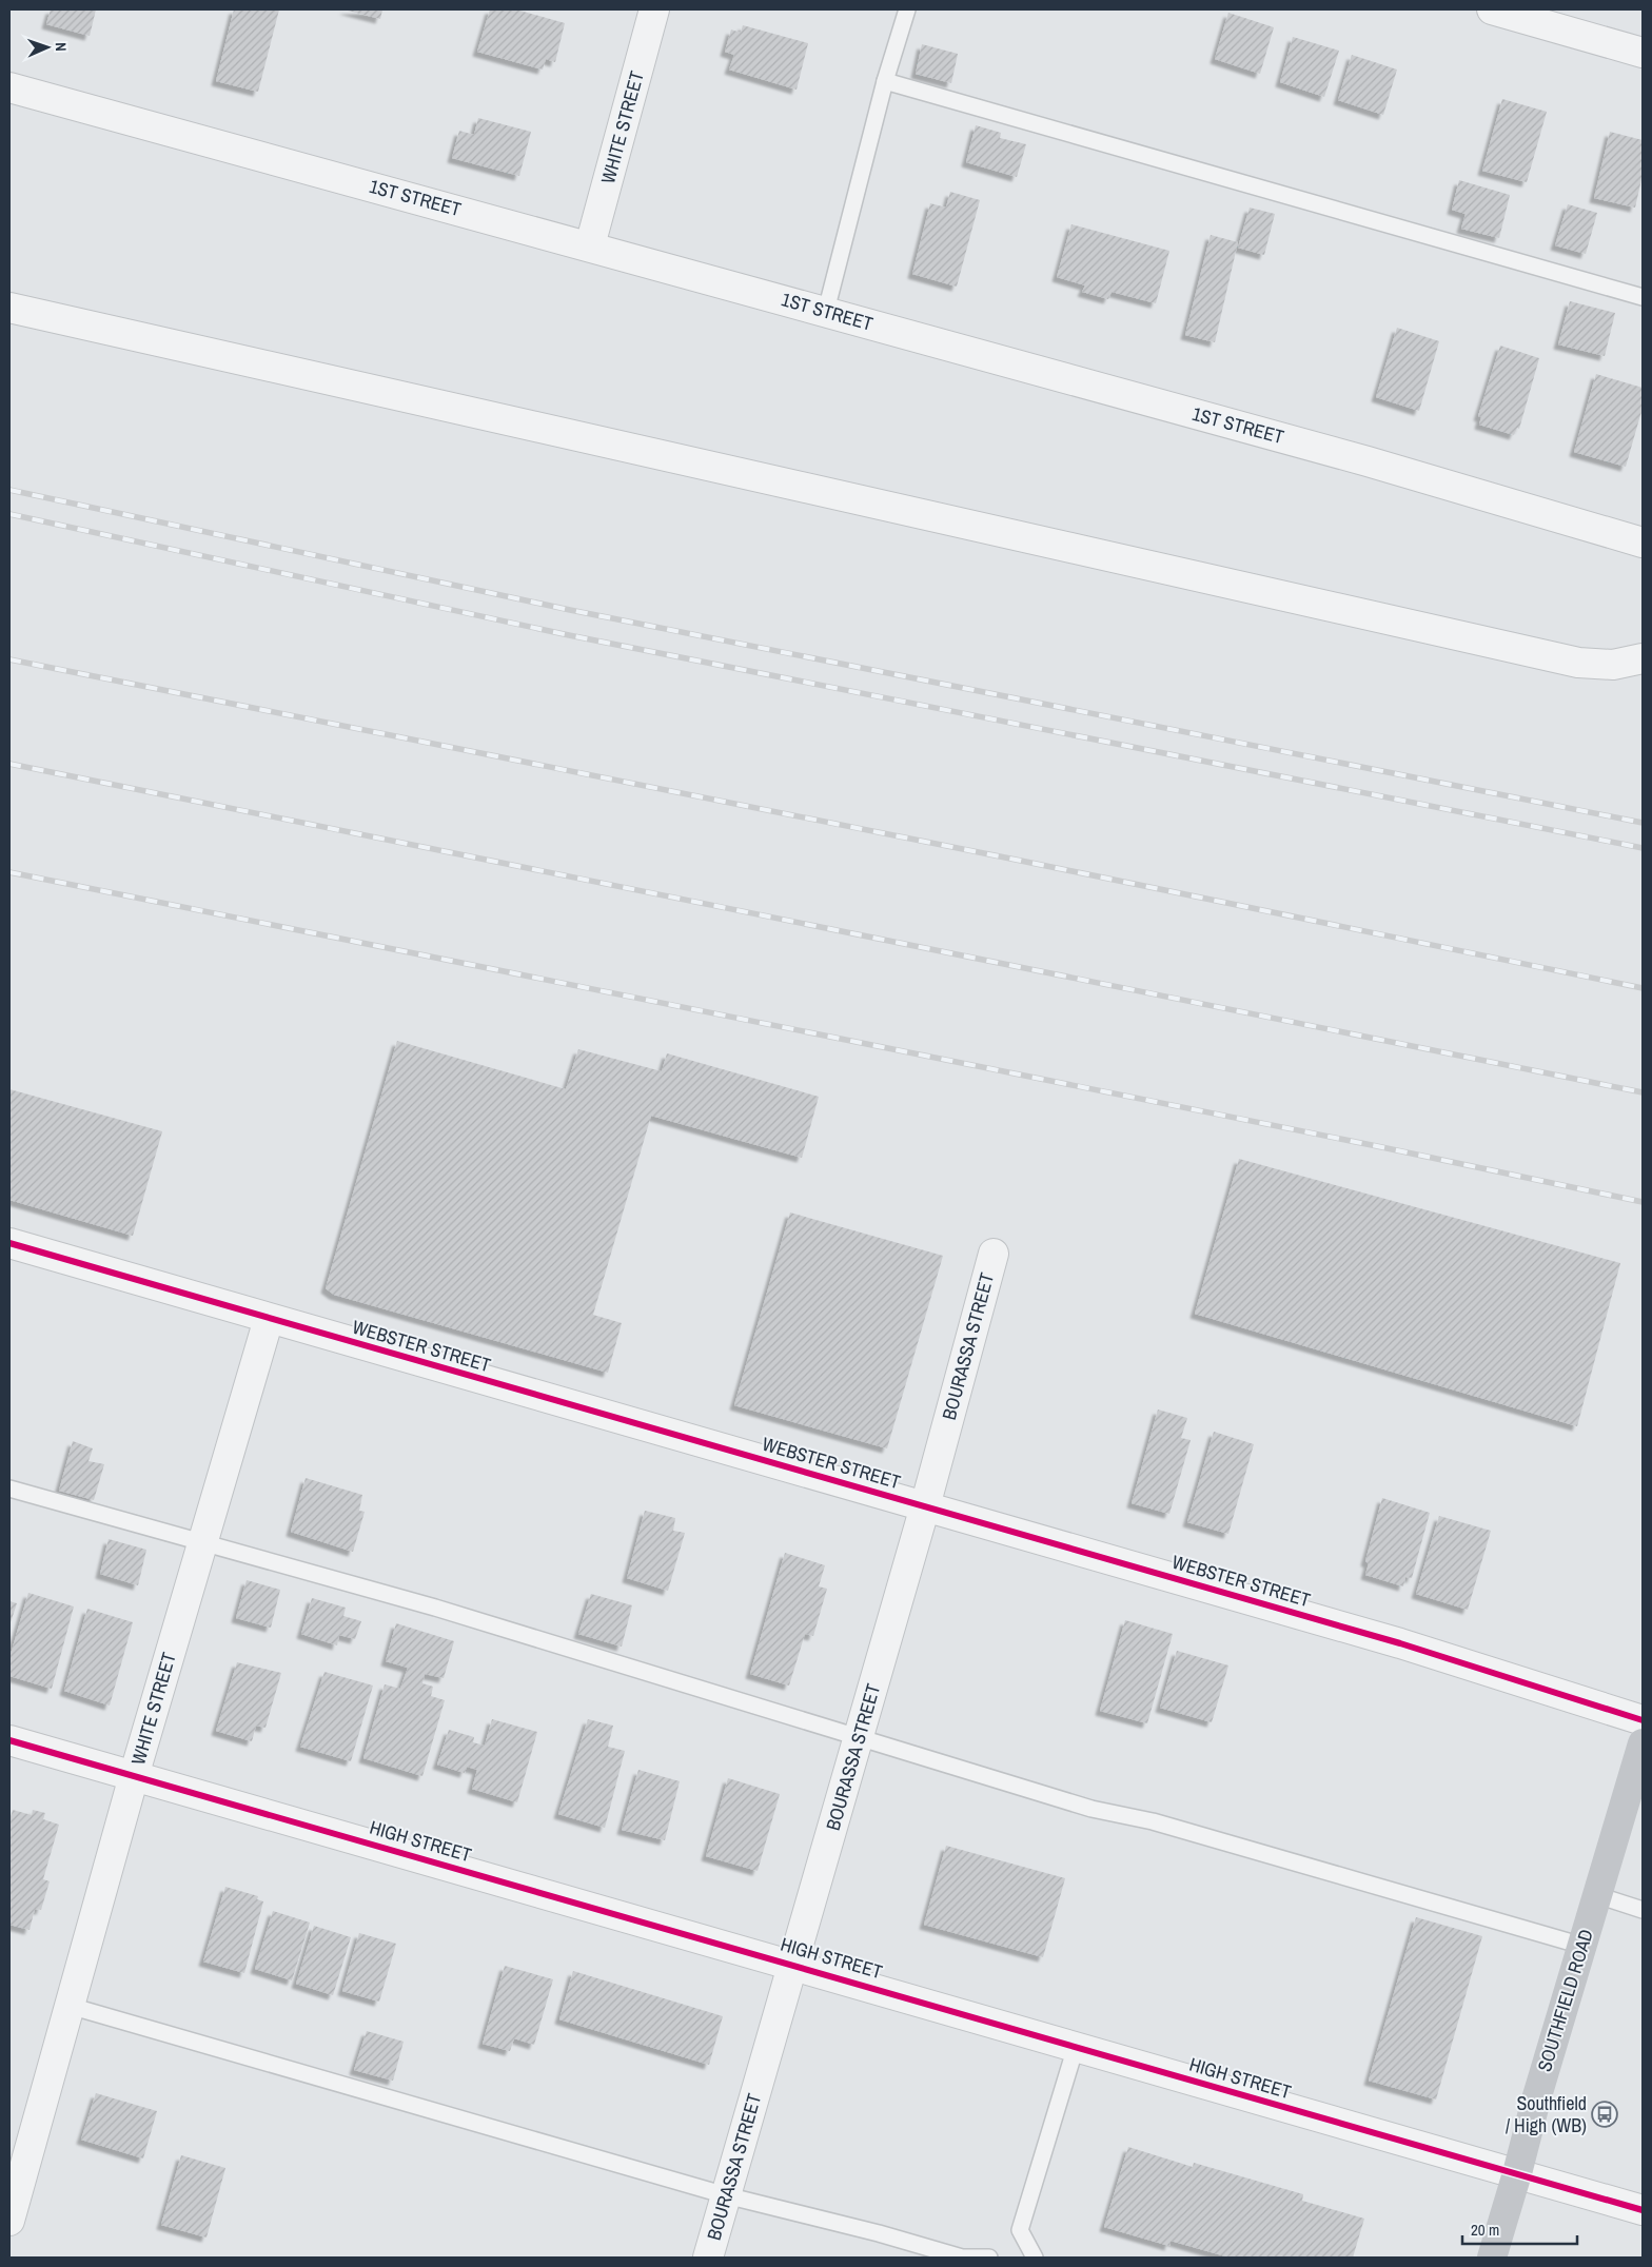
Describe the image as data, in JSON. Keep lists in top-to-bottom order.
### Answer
{
  "streets": {
    "main road": ["SOUTHFIELD ROAD"],
    "street": [
      "WHITE STREET",
      "1ST STREET",
      "WEBSTER STREET",
      "BOURASSA STREET",
      "HIGH STREET"
    ]
  },
  "crossings": [
    ["WHITE STREET", "1ST STREET"],
    ["WHITE STREET", "WEBSTER STREET"],
    ["WHITE STREET", "HIGH STREET"],
    ["WEBSTER STREET", "BOURASSA STREET"],
    ["BOURASSA STREET", "HIGH STREET"],
    ["HIGH STREET", "SOUTHFIELD ROAD"]
  ],
  "places": {
    "bus stop": ["Southfield / High (WB)"]
  },
  "scale_bar": "20 m",
  "north": "right"
}
